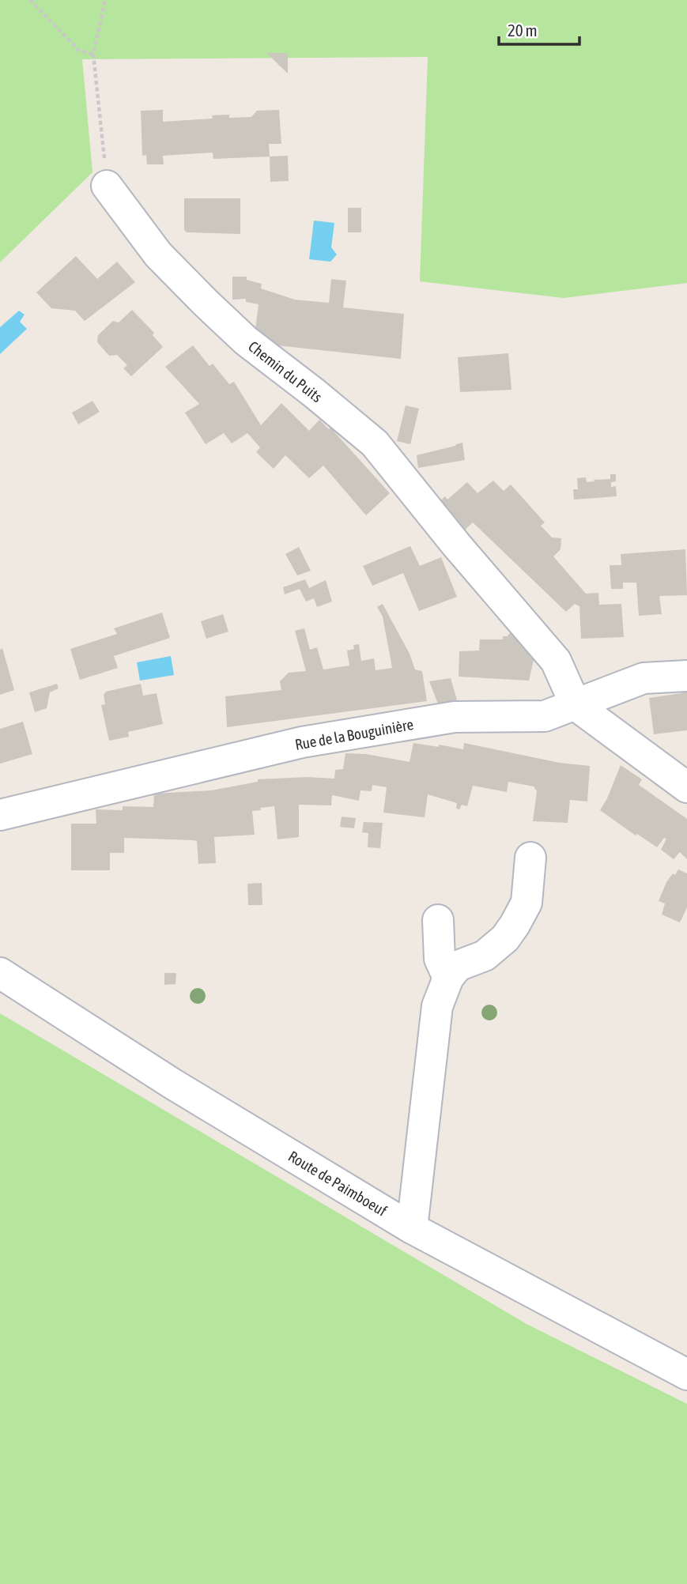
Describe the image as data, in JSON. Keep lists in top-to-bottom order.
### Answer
{
  "streets": {
    "street": ["Chemin du Puits", "Rue de la Bouguinière", "Route de Paimboeuf"]
  },
  "crossings": [
    ["Chemin du Puits", "Rue de la Bouguinière"]
  ],
  "scale_bar": "20 m"
}
